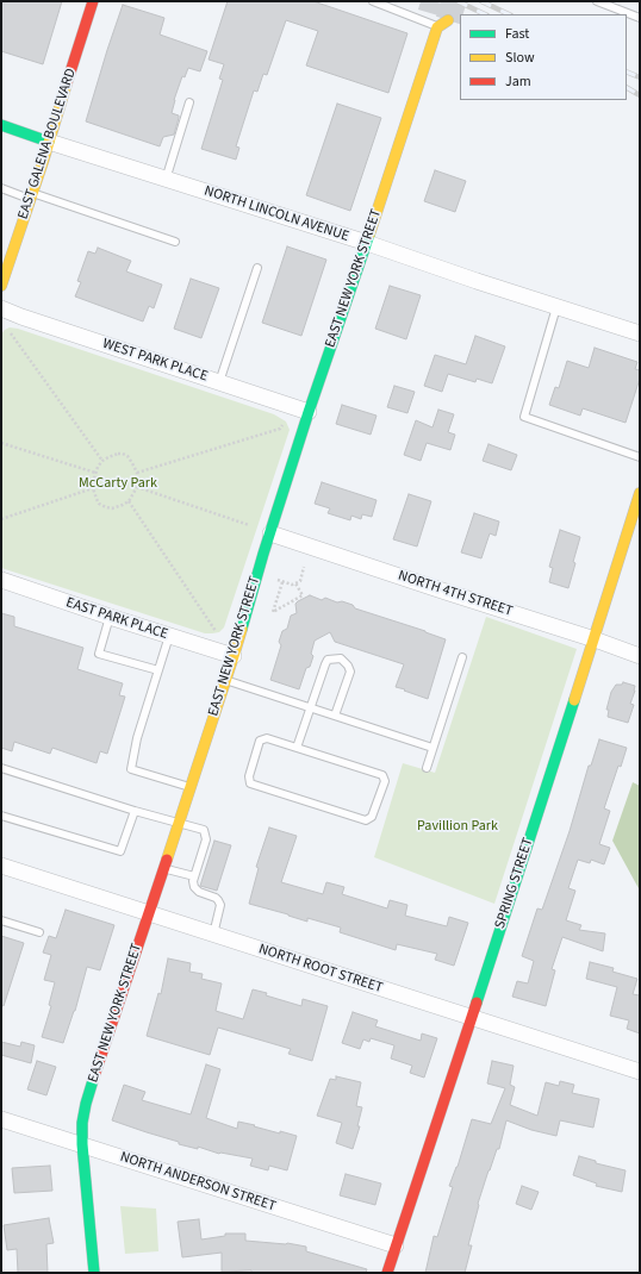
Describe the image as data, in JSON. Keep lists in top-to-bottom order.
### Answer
{
  "streets": {
    "main road": ["EAST GALENA BOULEVARD", "EAST NEW YORK STREET", "SPRING STREET"],
    "street": [
      "NORTH LINCOLN AVENUE",
      "WEST PARK PLACE",
      "NORTH 4TH STREET",
      "EAST PARK PLACE",
      "NORTH ROOT STREET",
      "NORTH ANDERSON STREET"
    ]
  },
  "crossings": [
    ["EAST GALENA BOULEVARD", "NORTH LINCOLN AVENUE"],
    ["NORTH LINCOLN AVENUE", "EAST NEW YORK STREET"],
    ["EAST NEW YORK STREET", "WEST PARK PLACE"],
    ["EAST NEW YORK STREET", "NORTH 4TH STREET"],
    ["EAST NEW YORK STREET", "EAST PARK PLACE"],
    ["EAST NEW YORK STREET", "NORTH ROOT STREET"],
    ["EAST NEW YORK STREET", "NORTH ANDERSON STREET"],
    ["NORTH 4TH STREET", "SPRING STREET"],
    ["SPRING STREET", "NORTH ROOT STREET"],
    ["SPRING STREET", "NORTH ANDERSON STREET"]
  ],
  "parks": ["McCarty Park", "Pavillion Park"],
  "legend": ["Fast", "Slow", "Jam"]
}
